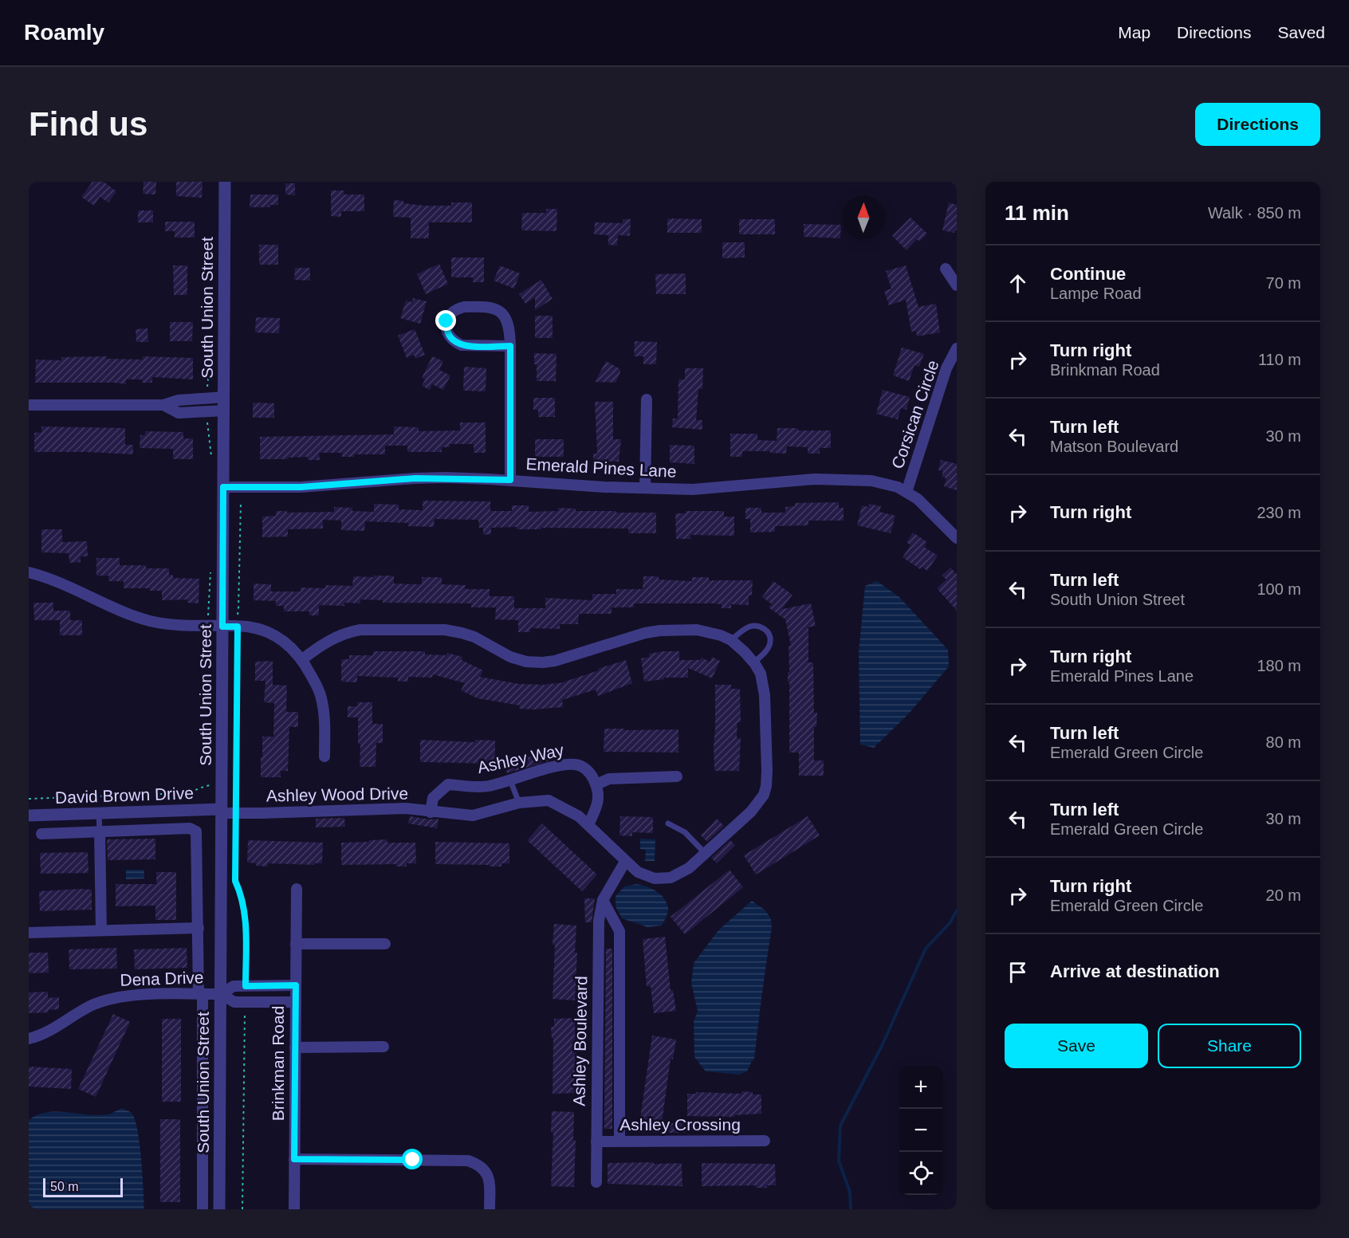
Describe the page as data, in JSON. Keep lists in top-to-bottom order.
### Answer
{
  "streets": {
    "street": [
      "South Union Street",
      "Corsican Circle",
      "Emerald Pines Lane",
      "Ashley Way",
      "Ashley Wood Drive",
      "David Brown Drive",
      "Dena Drive",
      "Ashley Boulevard",
      "Brinkman Road",
      "Ashley Crossing"
    ]
  },
  "crossings": [
    ["South Union Street", "Emerald Pines Lane"],
    ["South Union Street", "Ashley Wood Drive"],
    ["South Union Street", "David Brown Drive"],
    ["South Union Street", "Dena Drive"],
    ["Corsican Circle", "Emerald Pines Lane"],
    ["Ashley Way", "Ashley Wood Drive"],
    ["Ashley Wood Drive", "David Brown Drive"],
    ["Ashley Wood Drive", "Ashley Boulevard"],
    ["Ashley Boulevard", "Ashley Crossing"]
  ],
  "scale_bar": "50 m",
  "north": "top",
  "page": {
    "header": "Roamly",
    "nav": ["Map", "Directions", "Saved"],
    "buttons": [
      "Directions",
      ["Save", "Share"]
    ],
    "title": "Find us",
    "heading": ["11 min", "Walk · 850 m"],
    "list": [
      ["Continue", "Lampe Road", "70 m"],
      ["Turn right", "Brinkman Road", "110 m"],
      ["Turn left", "Matson Boulevard", "30 m"],
      ["Turn right", "230 m"],
      ["Turn left", "South Union Street", "100 m"],
      ["Turn right", "Emerald Pines Lane", "180 m"],
      ["Turn left", "Emerald Green Circle", "80 m"],
      ["Turn left", "Emerald Green Circle", "30 m"],
      ["Turn right", "Emerald Green Circle", "20 m"],
      "Arrive at destination"
    ],
    "map_buttons": ["+", "−"],
    "scale": "50 m"
  }
}
